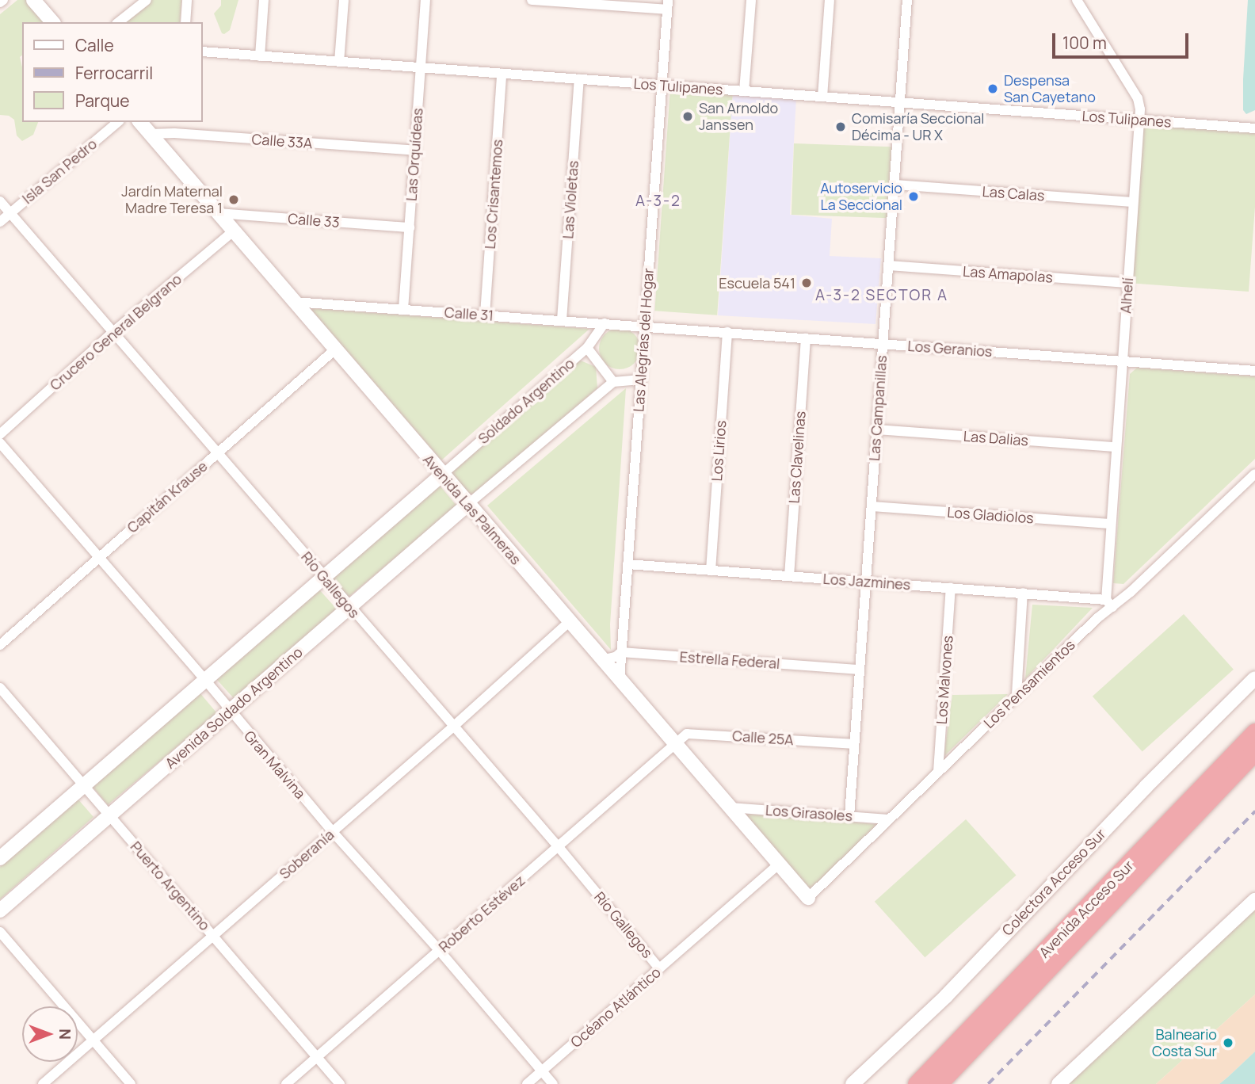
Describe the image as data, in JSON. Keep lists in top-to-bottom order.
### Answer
{
  "streets": {
    "highway": ["Avenida Acceso Sur"],
    "main road": ["Avenida Las Palmeras", "Avenida Soldado Argentino", "Colectora Acceso Sur"],
    "street": [
      "Los Tulipanes",
      "Calle 33A",
      "Las Orquídeas",
      "Isla San Pedro",
      "Las Calas",
      "Los Crisantemos",
      "Las Violetas",
      "Calle 33",
      "Las Amapolas",
      "Alhelí",
      "Calle 31",
      "Crucero General Belgrano",
      "Las Alegrías del Hogar",
      "Los Geranios",
      "Soldado Argentino",
      "Las Campanillas",
      "Las Dalias",
      "Los Lirios",
      "Las Clavelinas",
      "Capitán Krause",
      "Los Gladiolos",
      "Los Jazmines",
      "Río Gallegos",
      "Estrella Federal",
      "Los Malvones",
      "Los Pensamientos",
      "Calle 25A",
      "Gran Malvina",
      "Los Girasoles",
      "Soberanía",
      "Puerto Argentino",
      "Roberto Estévez",
      "Océano Atlántico"
    ]
  },
  "crossings": [
    ["Los Tulipanes", "Las Orquídeas"],
    ["Los Tulipanes", "Los Crisantemos"],
    ["Los Tulipanes", "Las Violetas"],
    ["Los Tulipanes", "Alhelí"],
    ["Los Tulipanes", "Las Alegrías del Hogar"],
    ["Los Tulipanes", "Las Campanillas"],
    ["Calle 33A", "Las Orquídeas"],
    ["Calle 33A", "Avenida Las Palmeras"],
    ["Las Orquídeas", "Calle 33"],
    ["Las Orquídeas", "Calle 31"],
    ["Isla San Pedro", "Río Gallegos"],
    ["Las Calas", "Alhelí"],
    ["Las Calas", "Las Campanillas"],
    ["Los Crisantemos", "Calle 31"],
    ["Las Violetas", "Calle 31"],
    ["Calle 33", "Avenida Las Palmeras"],
    ["Las Amapolas", "Alhelí"],
    ["Las Amapolas", "Las Campanillas"],
    ["Alhelí", "Los Geranios"],
    ["Alhelí", "Las Dalias"],
    ["Alhelí", "Los Gladiolos"],
    ["Alhelí", "Los Jazmines"],
    ["Alhelí", "Los Pensamientos"],
    ["Calle 31", "Las Alegrías del Hogar"],
    ["Calle 31", "Los Geranios"],
    ["Calle 31", "Soldado Argentino"],
    ["Calle 31", "Avenida Las Palmeras"],
    ["Crucero General Belgrano", "Avenida Las Palmeras"],
    ["Crucero General Belgrano", "Río Gallegos"],
    ["Las Alegrías del Hogar", "Los Geranios"],
    ["Las Alegrías del Hogar", "Avenida Las Palmeras"],
    ["Las Alegrías del Hogar", "Los Jazmines"],
    ["Las Alegrías del Hogar", "Estrella Federal"],
    ["Los Geranios", "Las Campanillas"],
    ["Los Geranios", "Los Lirios"],
    ["Los Geranios", "Las Clavelinas"],
    ["Soldado Argentino", "Avenida Las Palmeras"],
    ["Las Campanillas", "Las Dalias"],
    ["Las Campanillas", "Los Gladiolos"],
    ["Las Campanillas", "Los Jazmines"],
    ["Las Campanillas", "Estrella Federal"],
    ["Las Campanillas", "Calle 25A"],
    ["Las Campanillas", "Los Girasoles"],
    ["Los Lirios", "Los Jazmines"],
    ["Las Clavelinas", "Los Jazmines"],
    ["Capitán Krause", "Avenida Las Palmeras"],
    ["Capitán Krause", "Río Gallegos"],
    ["Capitán Krause", "Gran Malvina"],
    ["Avenida Las Palmeras", "Estrella Federal"],
    ["Avenida Las Palmeras", "Los Pensamientos"],
    ["Avenida Las Palmeras", "Avenida Soldado Argentino"],
    ["Avenida Las Palmeras", "Calle 25A"],
    ["Avenida Las Palmeras", "Los Girasoles"],
    ["Avenida Las Palmeras", "Soberanía"],
    ["Avenida Las Palmeras", "Roberto Estévez"],
    ["Avenida Las Palmeras", "Océano Atlántico"],
    ["Los Jazmines", "Los Malvones"],
    ["Los Jazmines", "Los Pensamientos"],
    ["Río Gallegos", "Avenida Soldado Argentino"],
    ["Río Gallegos", "Soberanía"],
    ["Río Gallegos", "Roberto Estévez"],
    ["Río Gallegos", "Océano Atlántico"],
    ["Los Malvones", "Los Pensamientos"],
    ["Los Pensamientos", "Los Girasoles"],
    ["Avenida Soldado Argentino", "Gran Malvina"],
    ["Avenida Soldado Argentino", "Puerto Argentino"],
    ["Calle 25A", "Roberto Estévez"],
    ["Gran Malvina", "Soberanía"],
    ["Gran Malvina", "Roberto Estévez"],
    ["Gran Malvina", "Océano Atlántico"],
    ["Soberanía", "Puerto Argentino"],
    ["Puerto Argentino", "Roberto Estévez"]
  ],
  "districts": ["A-3-2", "A-3-2 SECTOR A"],
  "places": [
    "Despensa San Cayetano",
    "San Arnoldo Janssen",
    "Comisaría Seccional Décima - UR X",
    "Autoservicio La Seccional",
    "Jardín Maternal Madre Teresa 1",
    "Escuela 541",
    "Balneario Costa Sur"
  ],
  "legend": ["Calle", "Ferrocarril", "Parque"],
  "scale_bar": "100 m",
  "north": "right"
}
